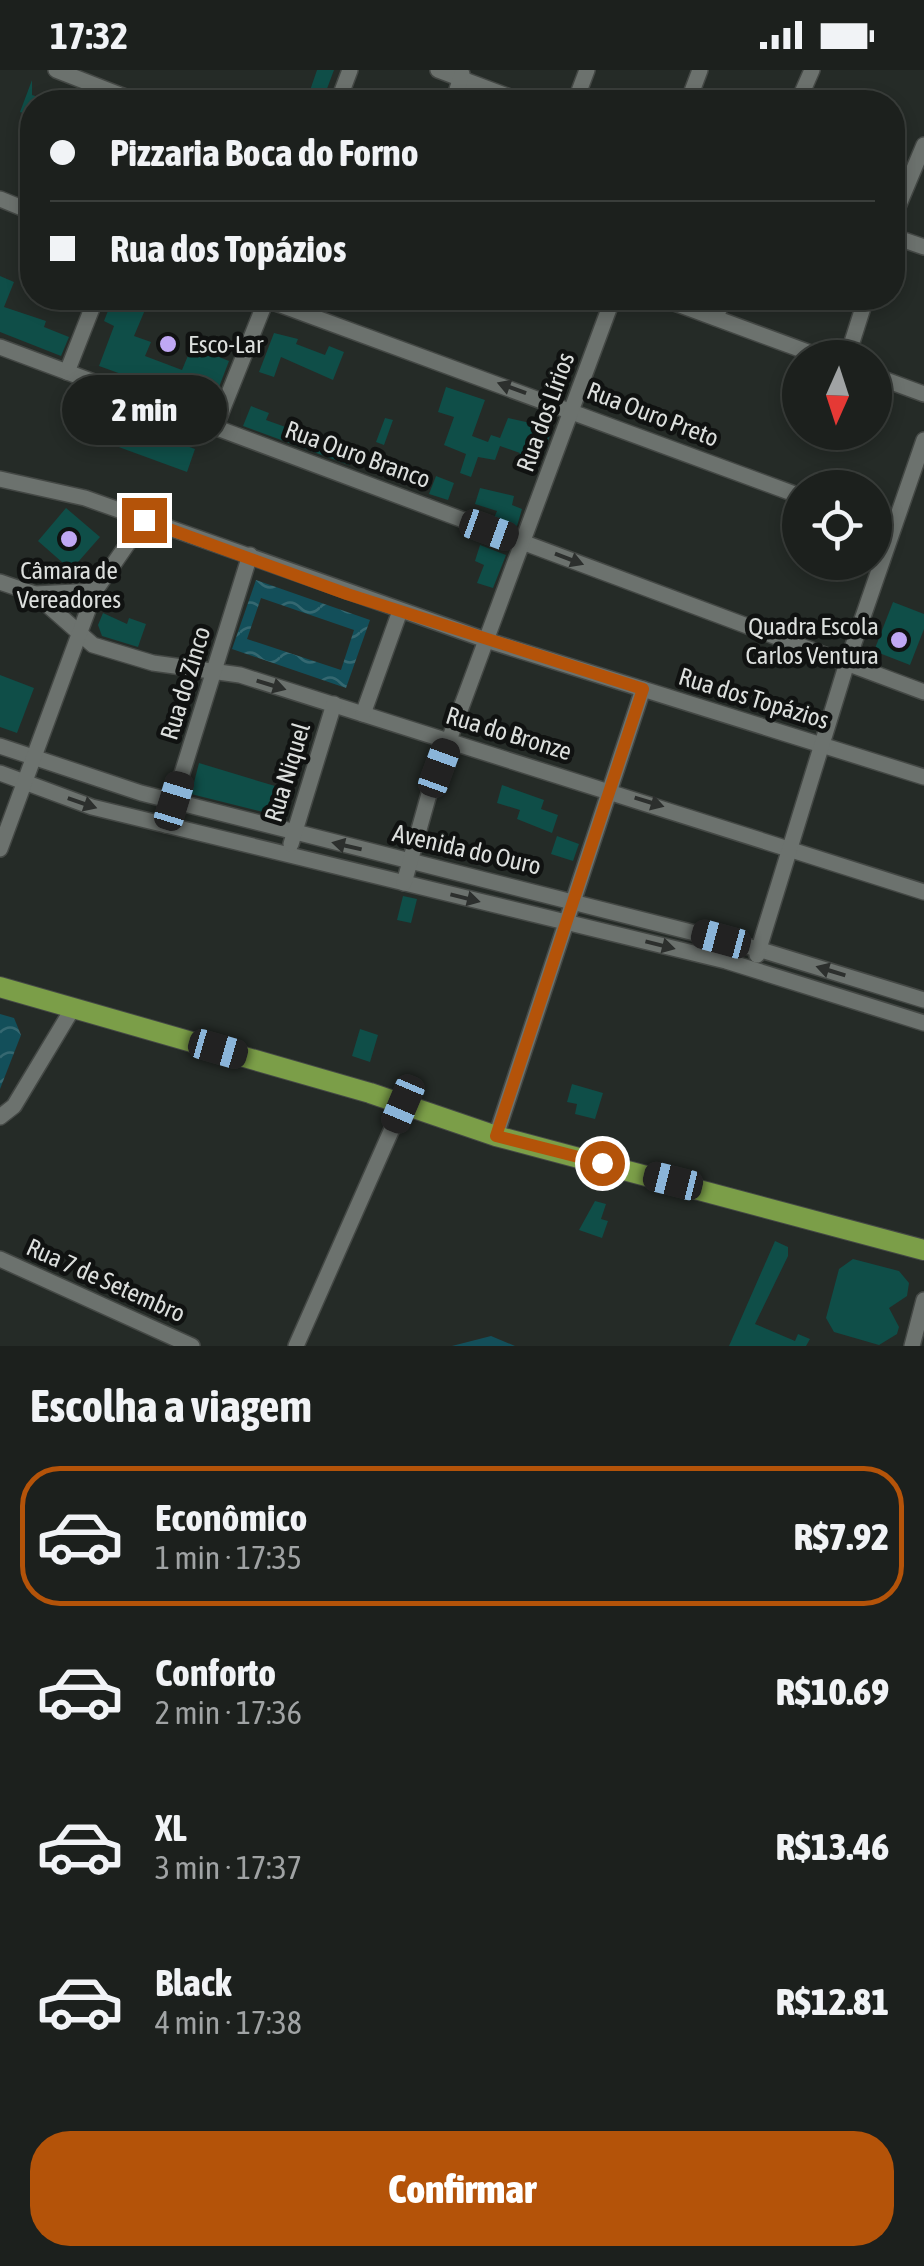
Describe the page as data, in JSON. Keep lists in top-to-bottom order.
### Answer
{
  "streets": {
    "street": [
      "Rua dos Lírios",
      "Rua Ouro Preto",
      "Rua Ouro Branco",
      "Rua do Zinco",
      "Rua dos Topázios",
      "Rua do Bronze",
      "Rua Niquel",
      "Avenida do Ouro",
      "Rua 7 de Setembro"
    ]
  },
  "crossings": [
    ["Rua dos Lírios", "Rua Ouro Preto"],
    ["Rua dos Lírios", "Rua Ouro Branco"],
    ["Rua dos Lírios", "Rua dos Topázios"],
    ["Rua dos Lírios", "Rua do Bronze"],
    ["Rua dos Lírios", "Avenida do Ouro"],
    ["Rua do Zinco", "Rua dos Topázios"],
    ["Rua do Zinco", "Rua do Bronze"],
    ["Rua do Zinco", "Avenida do Ouro"],
    ["Rua do Bronze", "Rua Niquel"],
    ["Rua Niquel", "Avenida do Ouro"]
  ],
  "one_way": ["Rua Ouro Preto", "Rua Ouro Branco"],
  "places": ["Esco-Lar", "Câmara de Vereadores", "Quadra Escola Carlos Ventura"],
  "north": "bottom",
  "page": {
    "status": "17:32",
    "banner": ["Pizzaria Boca do Forno", "Rua dos Topázios"],
    "bubble": "2 min",
    "heading": "Escolha a viagem",
    "list": [
      {
        "name": "Econômico",
        "note": "1 min · 17:35",
        "value": "R$7.92"
      },
      {
        "name": "Conforto",
        "note": "2 min · 17:36",
        "value": "R$10.69"
      },
      {
        "name": "XL",
        "note": "3 min · 17:37",
        "value": "R$13.46"
      },
      {
        "name": "Black",
        "note": "4 min · 17:38",
        "value": "R$12.81"
      }
    ],
    "buttons": "Confirmar"
  }
}
